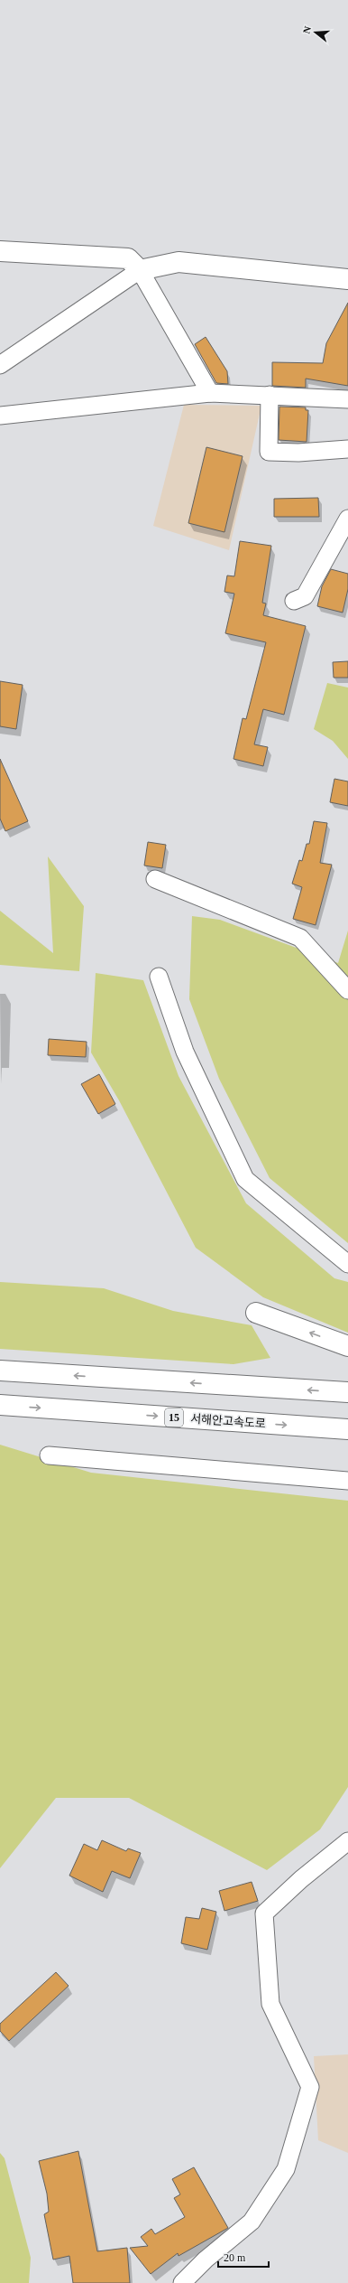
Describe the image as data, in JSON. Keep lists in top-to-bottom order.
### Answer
{
  "streets": {
    "main road": ["15", "서해안고속도로"]
  },
  "scale_bar": "20 m",
  "north": "left"
}
